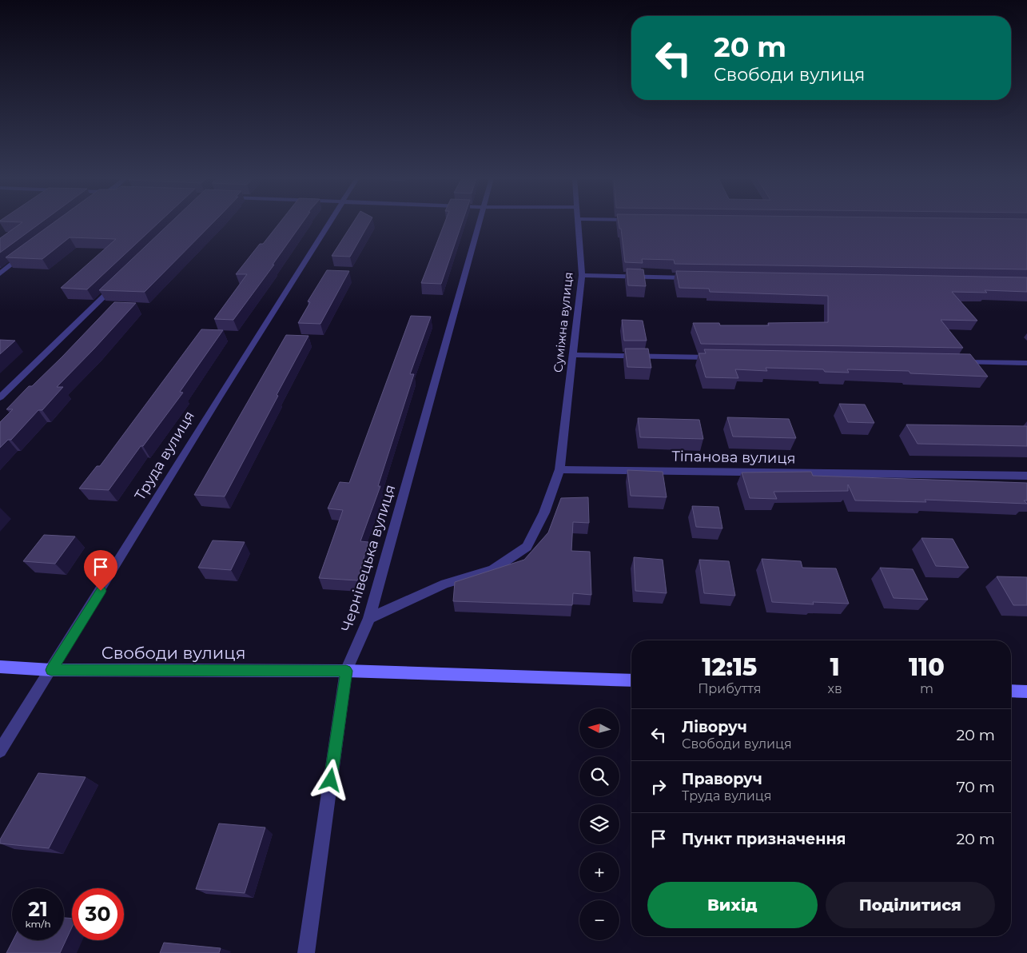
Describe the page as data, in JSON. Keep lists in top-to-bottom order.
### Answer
{
  "streets": {
    "main road": ["Свободи вулиця"],
    "street": [
      "Суміжна вулиця",
      "Труда вулиця",
      "Тіпанова вулиця",
      "Чернівецька вулиця"
    ]
  },
  "crossings": [
    ["Суміжна вулиця", "Тіпанова вулиця"],
    ["Суміжна вулиця", "Чернівецька вулиця"],
    ["Труда вулиця", "Свободи вулиця"],
    ["Чернівецька вулиця", "Свободи вулиця"]
  ],
  "north": "left",
  "page": {
    "turn": ["20 m", "Свободи вулиця"],
    "eta": [
      "12:15",
      "Прибуття",
      "1",
      "хв",
      "110",
      "m"
    ],
    "map_buttons": ["+", "−"],
    "list": [
      {
        "name": "Ліворуч",
        "note": "Свободи вулиця",
        "value": "20 m"
      },
      {
        "name": "Праворуч",
        "note": "Труда вулиця",
        "value": "70 m"
      },
      {
        "name": "Пункт призначення",
        "value": "20 m"
      }
    ],
    "buttons": ["Вихід", "Поділитися"],
    "speed": "21 km/h",
    "limit": "30"
  }
}
